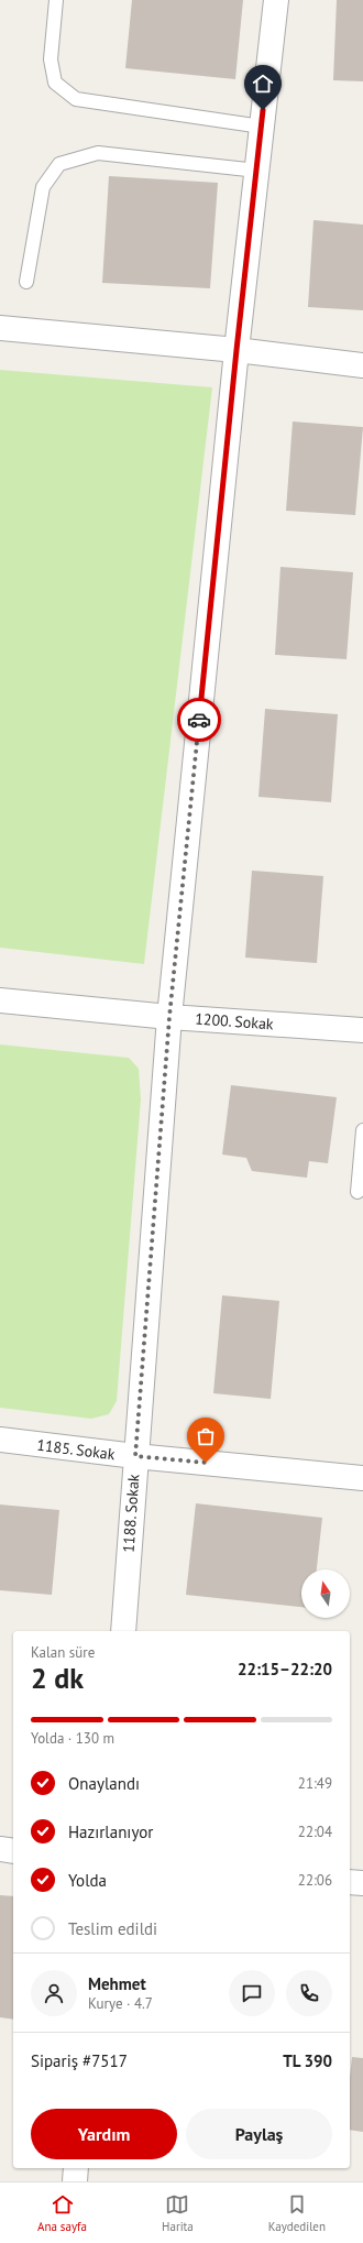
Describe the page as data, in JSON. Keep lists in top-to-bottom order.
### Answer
{
  "streets": {
    "street": ["1200. Sokak", "1185. Sokak", "1188. Sokak"]
  },
  "crossings": [
    ["1200. Sokak", "1188. Sokak"],
    ["1185. Sokak", "1188. Sokak"]
  ],
  "north": "top",
  "page": {
    "heading": ["2 dk", "Kalan süre", "22:15–22:20"],
    "panel": [
      "Mehmet",
      "Kurye · 4.7",
      "Sipariş #7517",
      "TL 390"
    ],
    "bar": "Yolda · 130 m",
    "list": [
      ["Onaylandı", "21:49"],
      ["Hazırlanıyor", "22:04"],
      ["Yolda", "22:06"],
      "Teslim edildi"
    ],
    "buttons": ["Yardım", "Paylaş"],
    "tabs": ["Ana sayfa", "Harita", "Kaydedilen"]
  }
}
